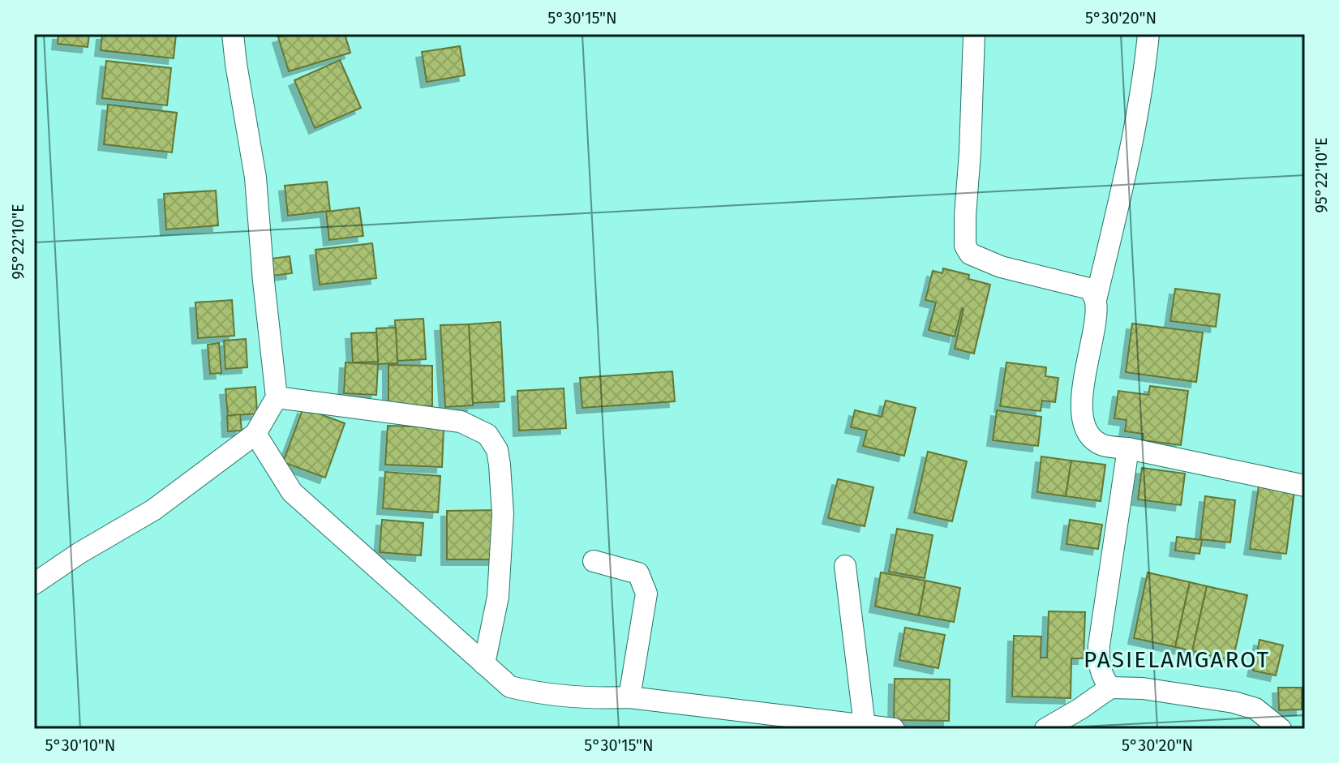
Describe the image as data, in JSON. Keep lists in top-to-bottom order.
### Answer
{
  "districts": ["PASIELAMGAROT"],
  "coordinates": [
    "5°30'15\"N",
    "5°30'20\"N",
    "95°22'10\"E",
    "5°30'10\"N"
  ]
}
